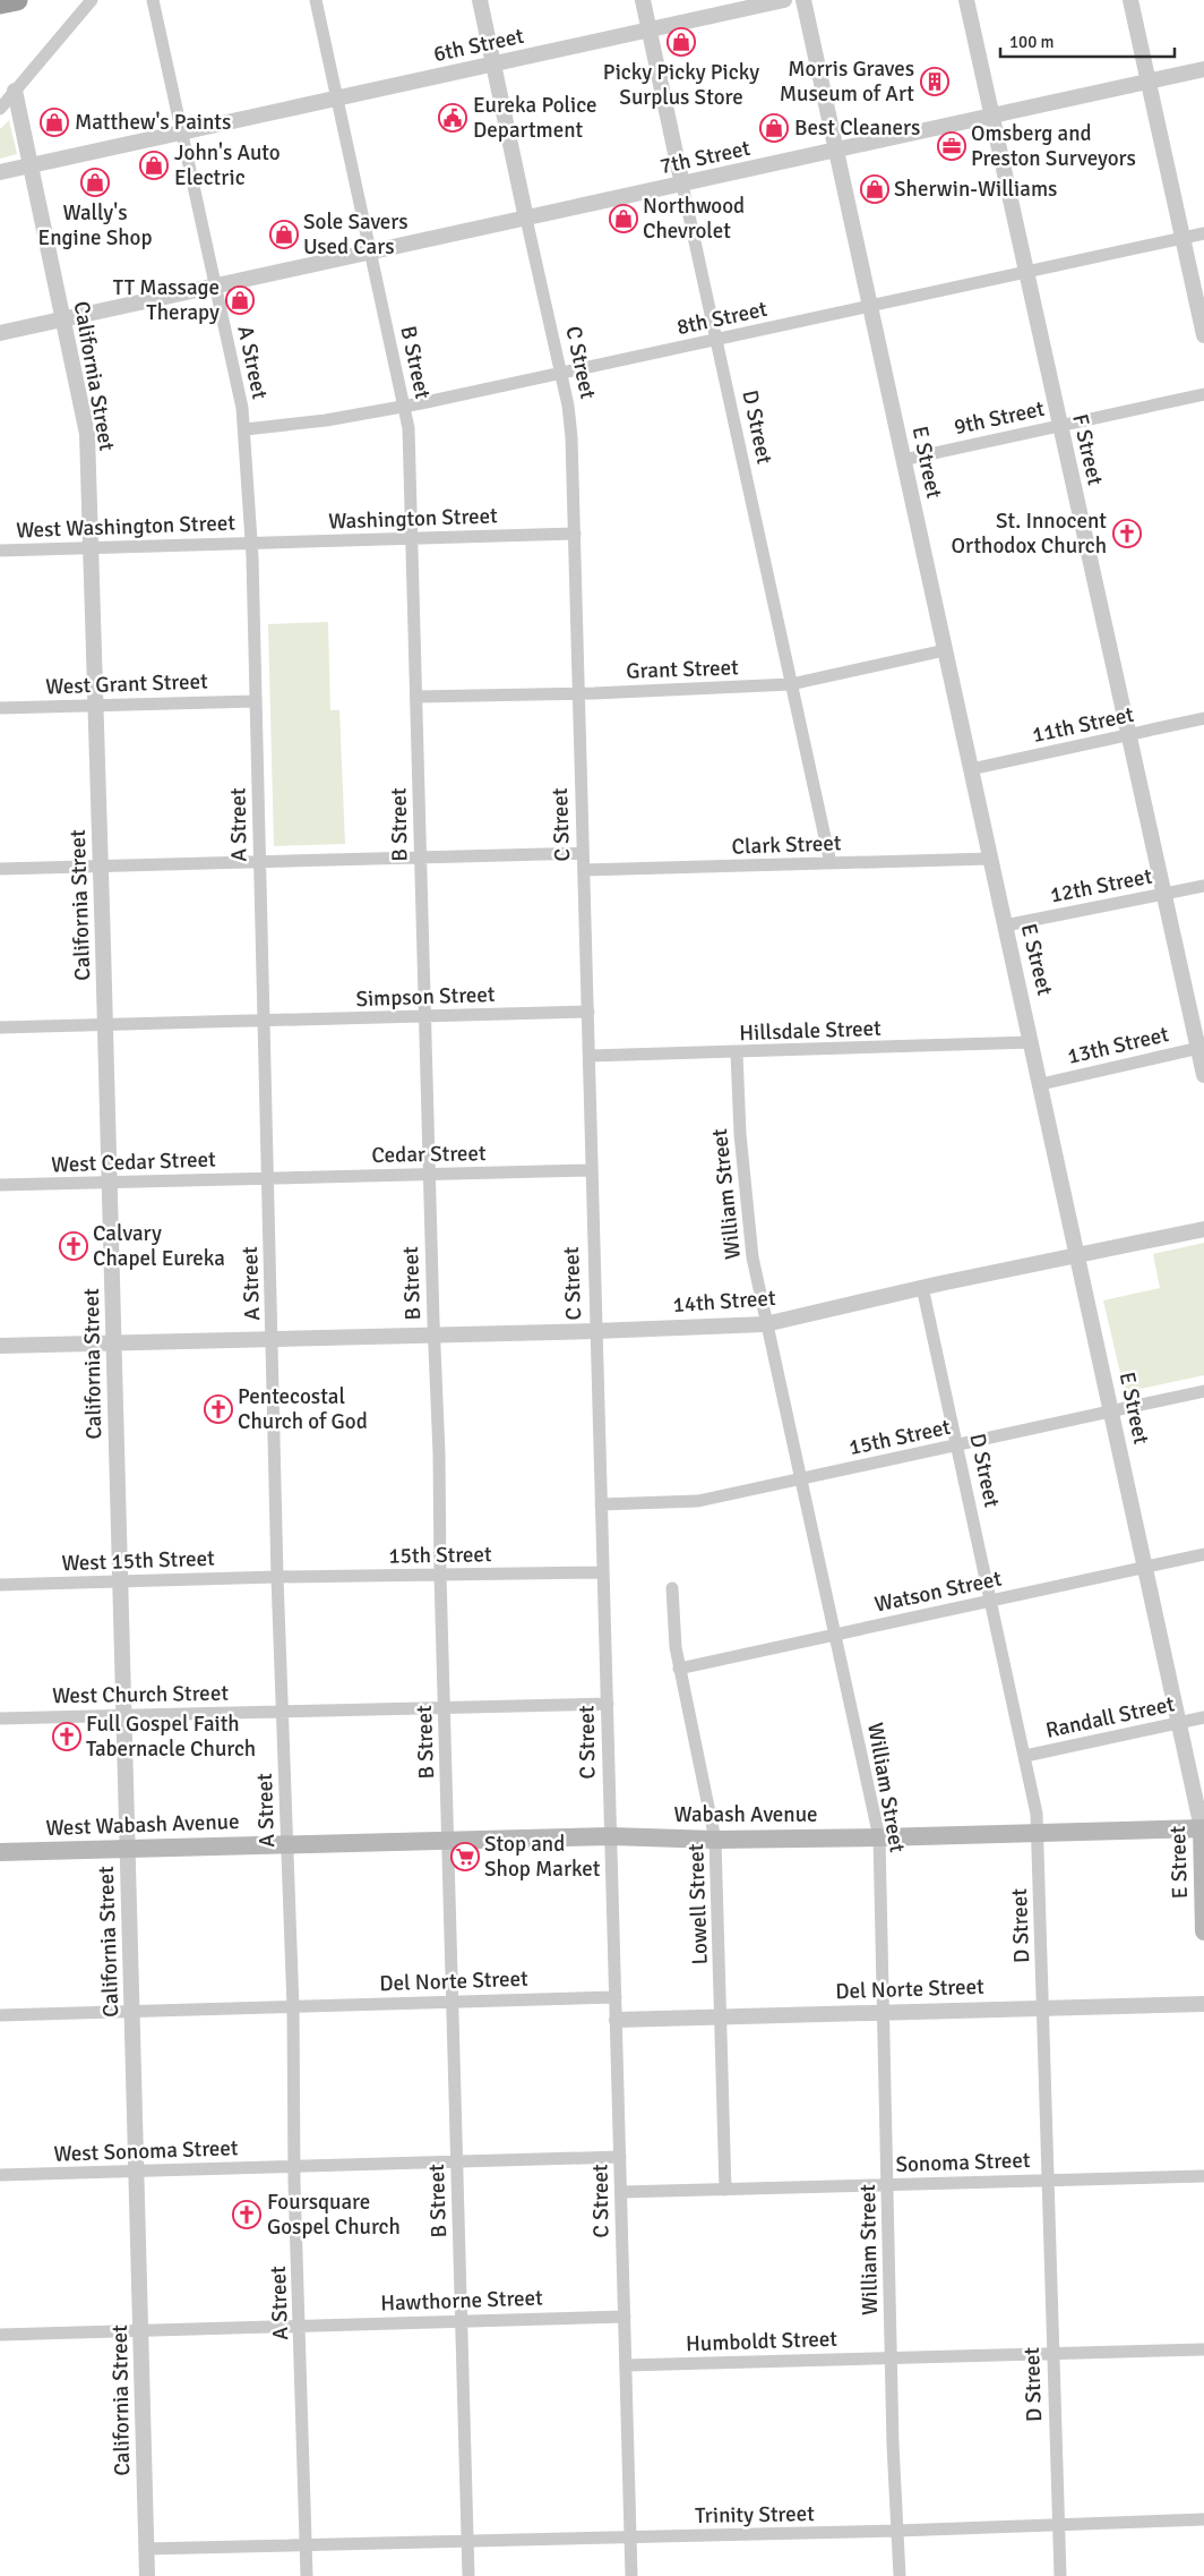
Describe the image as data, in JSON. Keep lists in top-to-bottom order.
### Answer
{
  "streets": {
    "main road": ["E Street", "Wabash Avenue", "West Wabash Avenue"],
    "street": [
      "6th Street",
      "7th Street",
      "8th Street",
      "A Street",
      "B Street",
      "C Street",
      "California Street",
      "9th Street",
      "D Street",
      "F Street",
      "Washington Street",
      "West Washington Street",
      "Grant Street",
      "West Grant Street",
      "11th Street",
      "Clark Street",
      "12th Street",
      "Simpson Street",
      "Hillsdale Street",
      "13th Street",
      "Cedar Street",
      "West Cedar Street",
      "William Street",
      "14th Street",
      "15th Street",
      "West 15th Street",
      "Watson Street",
      "West Church Street",
      "Randall Street",
      "Lowell Street",
      "Del Norte Street",
      "West Sonoma Street",
      "Sonoma Street",
      "Hawthorne Street",
      "Humboldt Street",
      "Trinity Street"
    ]
  },
  "crossings": [
    ["6th Street", "A Street"],
    ["6th Street", "B Street"],
    ["6th Street", "C Street"],
    ["6th Street", "California Street"],
    ["6th Street", "D Street"],
    ["7th Street", "A Street"],
    ["7th Street", "B Street"],
    ["7th Street", "C Street"],
    ["7th Street", "California Street"],
    ["7th Street", "D Street"],
    ["7th Street", "F Street"],
    ["7th Street", "E Street"],
    ["8th Street", "A Street"],
    ["8th Street", "B Street"],
    ["8th Street", "C Street"],
    ["8th Street", "D Street"],
    ["8th Street", "F Street"],
    ["8th Street", "E Street"],
    ["A Street", "Washington Street"],
    ["A Street", "West Washington Street"],
    ["A Street", "West Grant Street"],
    ["A Street", "Simpson Street"],
    ["A Street", "Cedar Street"],
    ["A Street", "West Cedar Street"],
    ["A Street", "14th Street"],
    ["A Street", "15th Street"],
    ["A Street", "West 15th Street"],
    ["A Street", "West Church Street"],
    ["A Street", "Wabash Avenue"],
    ["A Street", "West Wabash Avenue"],
    ["A Street", "Del Norte Street"],
    ["A Street", "West Sonoma Street"],
    ["A Street", "Hawthorne Street"],
    ["A Street", "Trinity Street"],
    ["B Street", "Washington Street"],
    ["B Street", "Grant Street"],
    ["B Street", "Simpson Street"],
    ["B Street", "Cedar Street"],
    ["B Street", "14th Street"],
    ["B Street", "15th Street"],
    ["B Street", "West Church Street"],
    ["B Street", "Wabash Avenue"],
    ["B Street", "Del Norte Street"],
    ["B Street", "Hawthorne Street"],
    ["B Street", "Trinity Street"],
    ["C Street", "Washington Street"],
    ["C Street", "Grant Street"],
    ["C Street", "Clark Street"],
    ["C Street", "Simpson Street"],
    ["C Street", "Hillsdale Street"],
    ["C Street", "Cedar Street"],
    ["C Street", "14th Street"],
    ["C Street", "15th Street"],
    ["C Street", "West Church Street"],
    ["C Street", "Wabash Avenue"],
    ["C Street", "Del Norte Street"],
    ["C Street", "Sonoma Street"],
    ["C Street", "Hawthorne Street"],
    ["C Street", "Humboldt Street"],
    ["C Street", "Trinity Street"],
    ["California Street", "West Washington Street"],
    ["California Street", "West Grant Street"],
    ["California Street", "Simpson Street"],
    ["California Street", "West Cedar Street"],
    ["California Street", "14th Street"],
    ["California Street", "West 15th Street"],
    ["California Street", "West Church Street"],
    ["California Street", "West Wabash Avenue"],
    ["California Street", "Del Norte Street"],
    ["California Street", "West Sonoma Street"],
    ["California Street", "Hawthorne Street"],
    ["California Street", "Trinity Street"],
    ["9th Street", "F Street"],
    ["9th Street", "E Street"],
    ["D Street", "Grant Street"],
    ["D Street", "Clark Street"],
    ["D Street", "14th Street"],
    ["D Street", "15th Street"],
    ["D Street", "Watson Street"],
    ["D Street", "Randall Street"],
    ["D Street", "Wabash Avenue"],
    ["D Street", "Del Norte Street"],
    ["D Street", "Sonoma Street"],
    ["D Street", "Humboldt Street"],
    ["D Street", "Trinity Street"],
    ["F Street", "11th Street"],
    ["F Street", "12th Street"],
    ["F Street", "13th Street"],
    ["E Street", "Grant Street"],
    ["E Street", "11th Street"],
    ["E Street", "Clark Street"],
    ["E Street", "12th Street"],
    ["E Street", "Hillsdale Street"],
    ["E Street", "13th Street"],
    ["E Street", "14th Street"],
    ["E Street", "15th Street"],
    ["E Street", "Watson Street"],
    ["E Street", "Randall Street"],
    ["E Street", "Wabash Avenue"],
    ["Washington Street", "West Washington Street"],
    ["Hillsdale Street", "William Street"],
    ["Cedar Street", "West Cedar Street"],
    ["William Street", "14th Street"],
    ["William Street", "15th Street"],
    ["William Street", "Watson Street"],
    ["William Street", "Wabash Avenue"],
    ["William Street", "Del Norte Street"],
    ["William Street", "Sonoma Street"],
    ["William Street", "Humboldt Street"],
    ["William Street", "Trinity Street"],
    ["15th Street", "West 15th Street"],
    ["Watson Street", "Lowell Street"],
    ["Wabash Avenue", "West Wabash Avenue"],
    ["Wabash Avenue", "Lowell Street"],
    ["Lowell Street", "Del Norte Street"],
    ["Lowell Street", "Sonoma Street"]
  ],
  "places": {
    "shop": [
      "Picky Picky Picky Surplus Store",
      "Matthew's Paints",
      "Best Cleaners",
      "John's Auto Electric",
      "Wally's Engine Shop",
      "Sherwin-Williams",
      "Northwood Chevrolet",
      "Sole Savers Used Cars",
      "TT Massage Therapy"
    ],
    "building": ["Morris Graves Museum of Art"],
    "public building": ["Eureka Police Department"],
    "office": ["Omsberg and Preston Surveyors"],
    "church": [
      "St. Innocent Orthodox Church",
      "Calvary Chapel Eureka",
      "Pentecostal Church of God",
      "Full Gospel Faith Tabernacle Church",
      "Foursquare Gospel Church"
    ],
    "supermarket": ["Stop and Shop Market"]
  },
  "scale_bar": "100 m"
}
